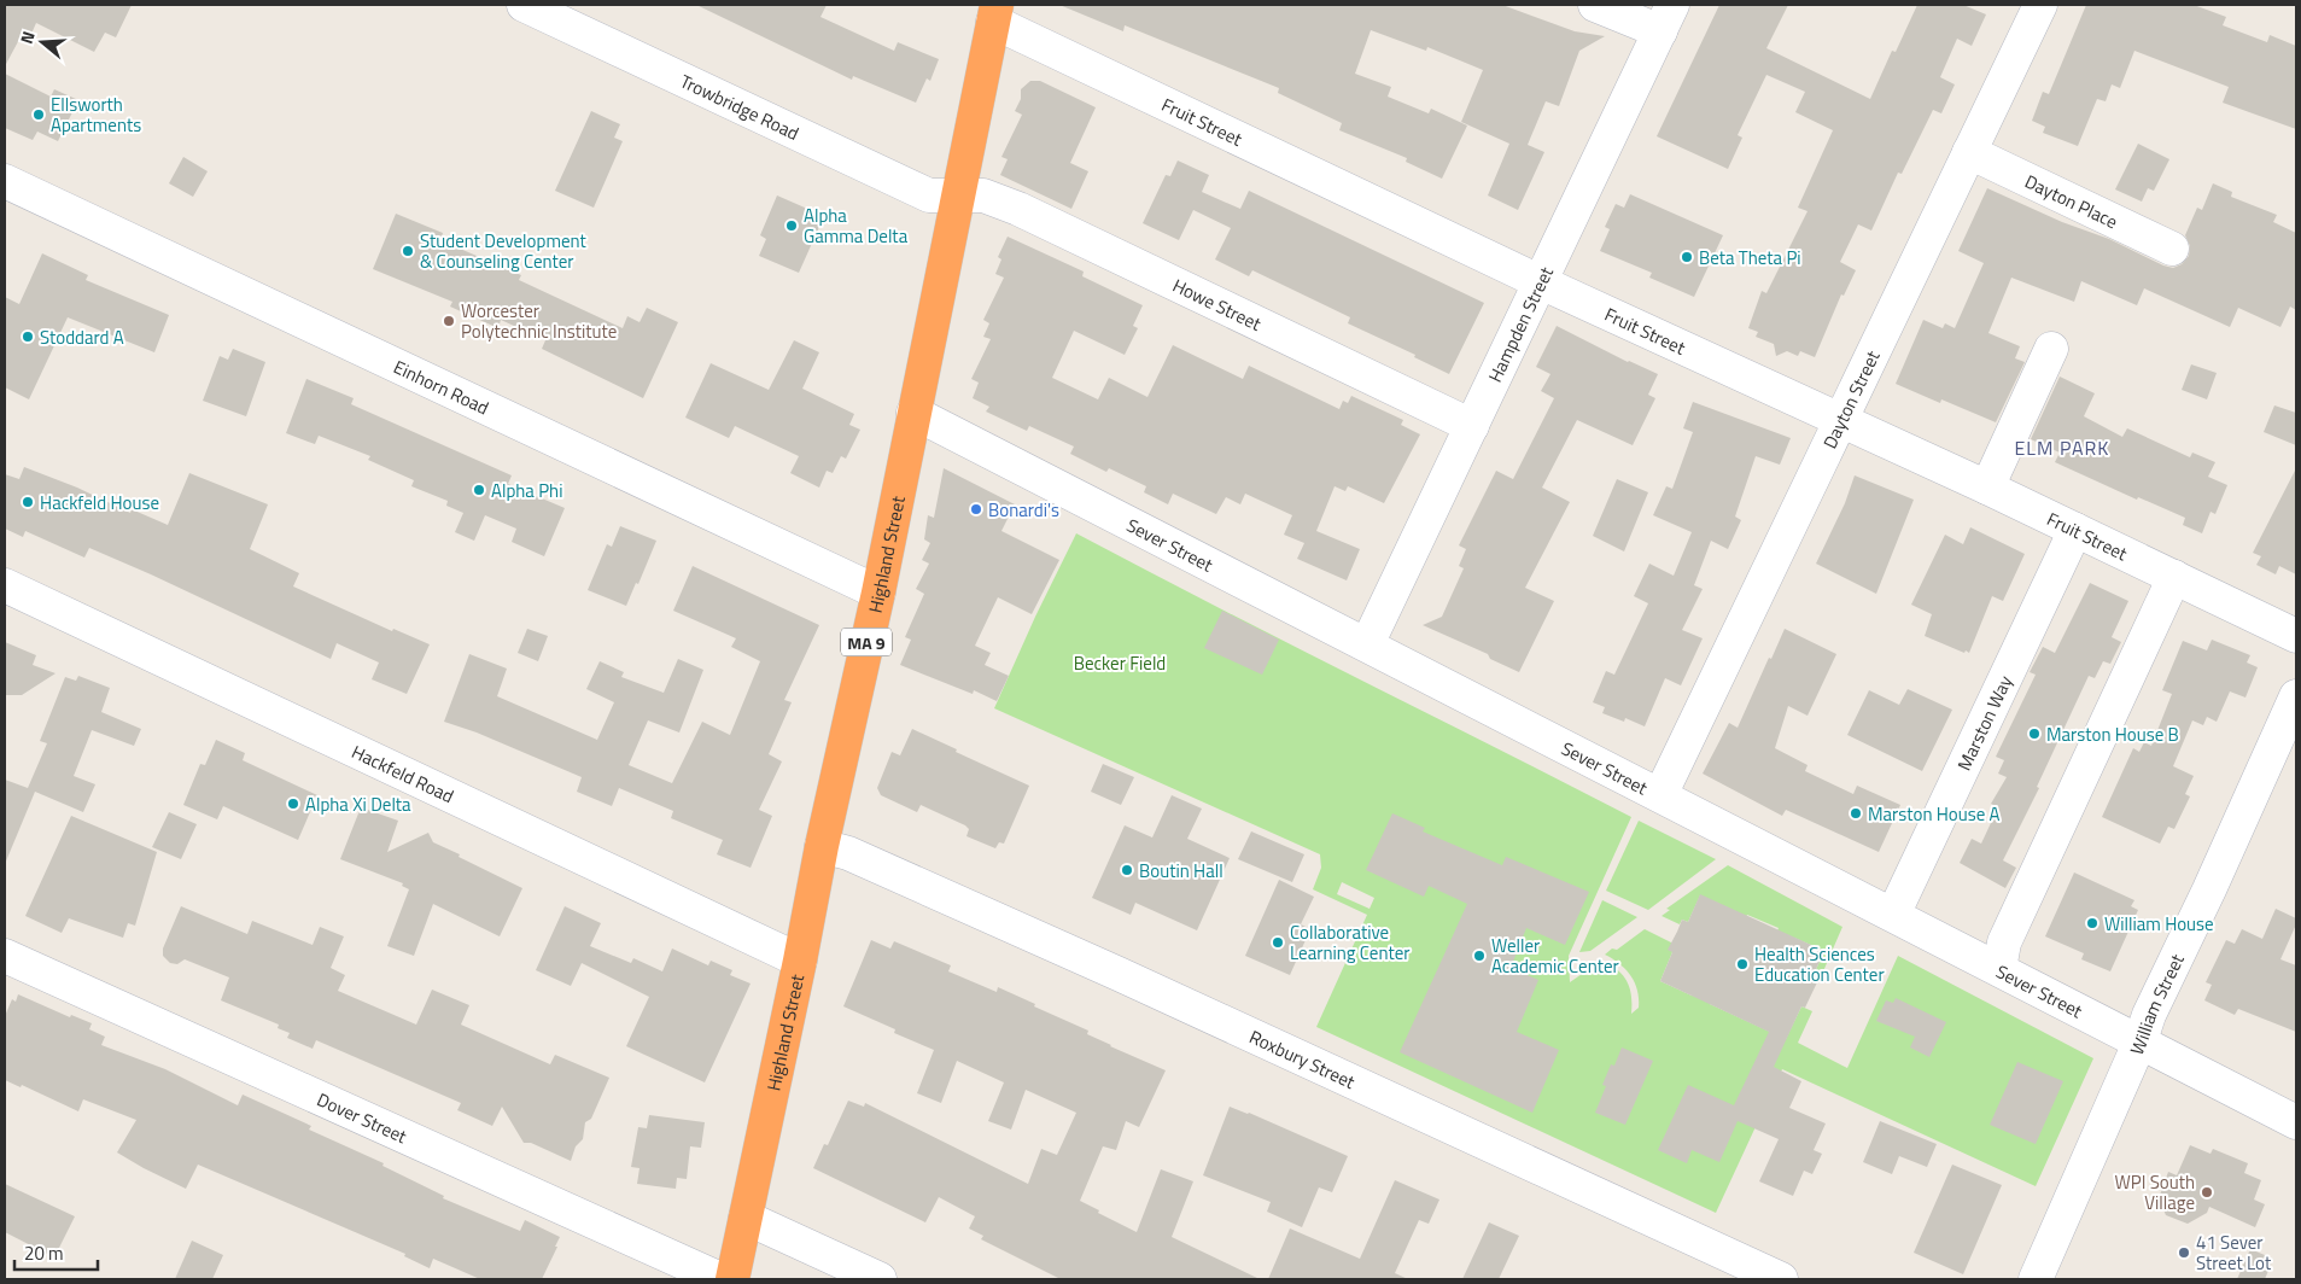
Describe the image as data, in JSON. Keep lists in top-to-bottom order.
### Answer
{
  "streets": {
    "highway": ["Highland Street", "MA 9"],
    "street": [
      "Trowbridge Road",
      "Fruit Street",
      "Dayton Place",
      "Howe Street",
      "Hampden Street",
      "Einhorn Road",
      "Dayton Street",
      "Sever Street",
      "Marston Way",
      "Hackfeld Road",
      "William Street",
      "Roxbury Street",
      "Dover Street"
    ]
  },
  "crossings": [
    ["Trowbridge Road", "Howe Street"],
    ["Trowbridge Road", "Highland Street"],
    ["Fruit Street", "Hampden Street"],
    ["Fruit Street", "Dayton Street"],
    ["Fruit Street", "Highland Street"],
    ["Fruit Street", "Marston Way"],
    ["Dayton Place", "Dayton Street"],
    ["Howe Street", "Hampden Street"],
    ["Howe Street", "Highland Street"],
    ["Hampden Street", "Sever Street"],
    ["Einhorn Road", "Highland Street"],
    ["Dayton Street", "Sever Street"],
    ["Sever Street", "Highland Street"],
    ["Sever Street", "Marston Way"],
    ["Sever Street", "William Street"],
    ["Highland Street", "Hackfeld Road"],
    ["Highland Street", "Roxbury Street"]
  ],
  "districts": ["ELM PARK"],
  "parks": ["Becker Field"],
  "places": [
    "Ellsworth Apartments",
    "Alpha Gamma Delta",
    "Student Development & Counseling Center",
    "Beta Theta Pi",
    "Worcester Polytechnic Institute",
    "Stoddard A",
    "Alpha Phi",
    "Hackfeld House",
    "Bonardi's",
    "Marston House B",
    "Alpha Xi Delta",
    "Marston House A",
    "Boutin Hall",
    "William House",
    "Collaborative Learning Center",
    "Weller Academic Center",
    "Health Sciences Education Center",
    "WPI South Village",
    "41 Sever Street Lot"
  ],
  "scale_bar": "20 m",
  "north": "left"
}
